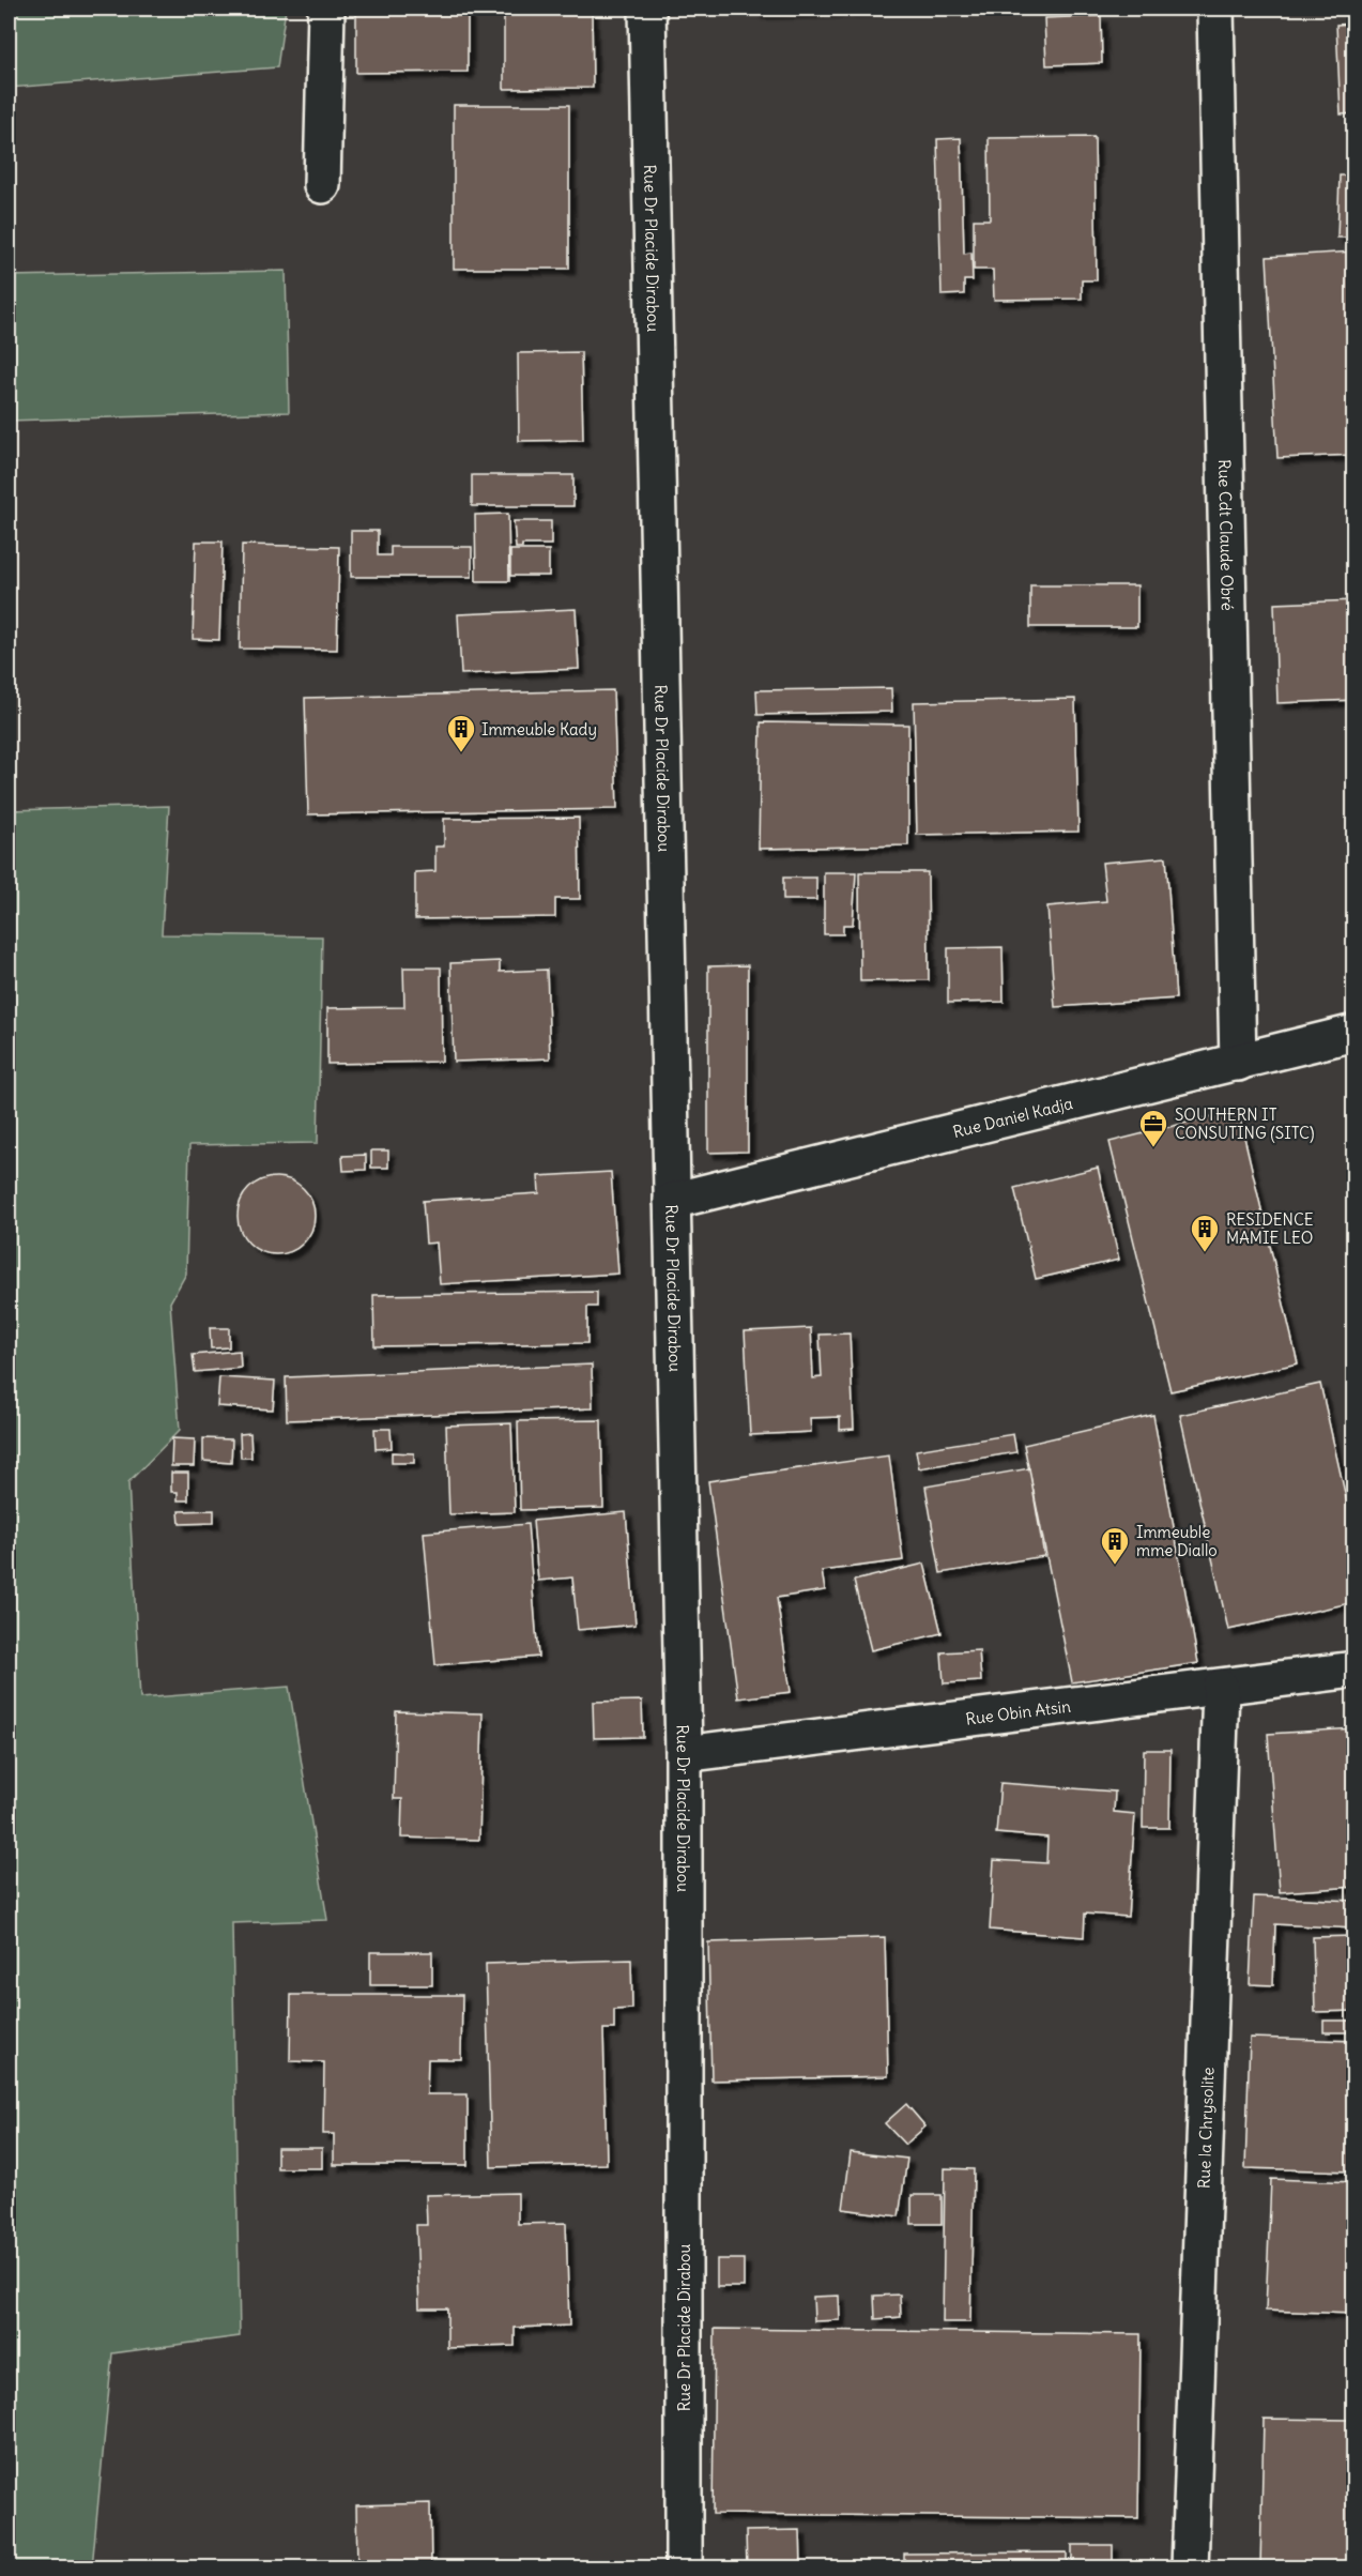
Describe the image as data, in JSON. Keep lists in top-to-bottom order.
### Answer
{
  "streets": {
    "street": [
      "Rue Dr Placide Dirabou",
      "Rue Cdt Claude Obré",
      "Rue Daniel Kadja",
      "Rue Obin Atsin",
      "Rue la Chrysolite"
    ]
  },
  "crossings": [
    ["Rue Dr Placide Dirabou", "Rue Daniel Kadja"],
    ["Rue Dr Placide Dirabou", "Rue Obin Atsin"],
    ["Rue Cdt Claude Obré", "Rue Daniel Kadja"],
    ["Rue Obin Atsin", "Rue la Chrysolite"]
  ],
  "places": {
    "building": ["Immeuble Kady", "RESIDENCE MAMIE LEO", "Immeuble mme Diallo"],
    "office": ["SOUTHERN IT CONSUTING (SITC)"]
  }
}
